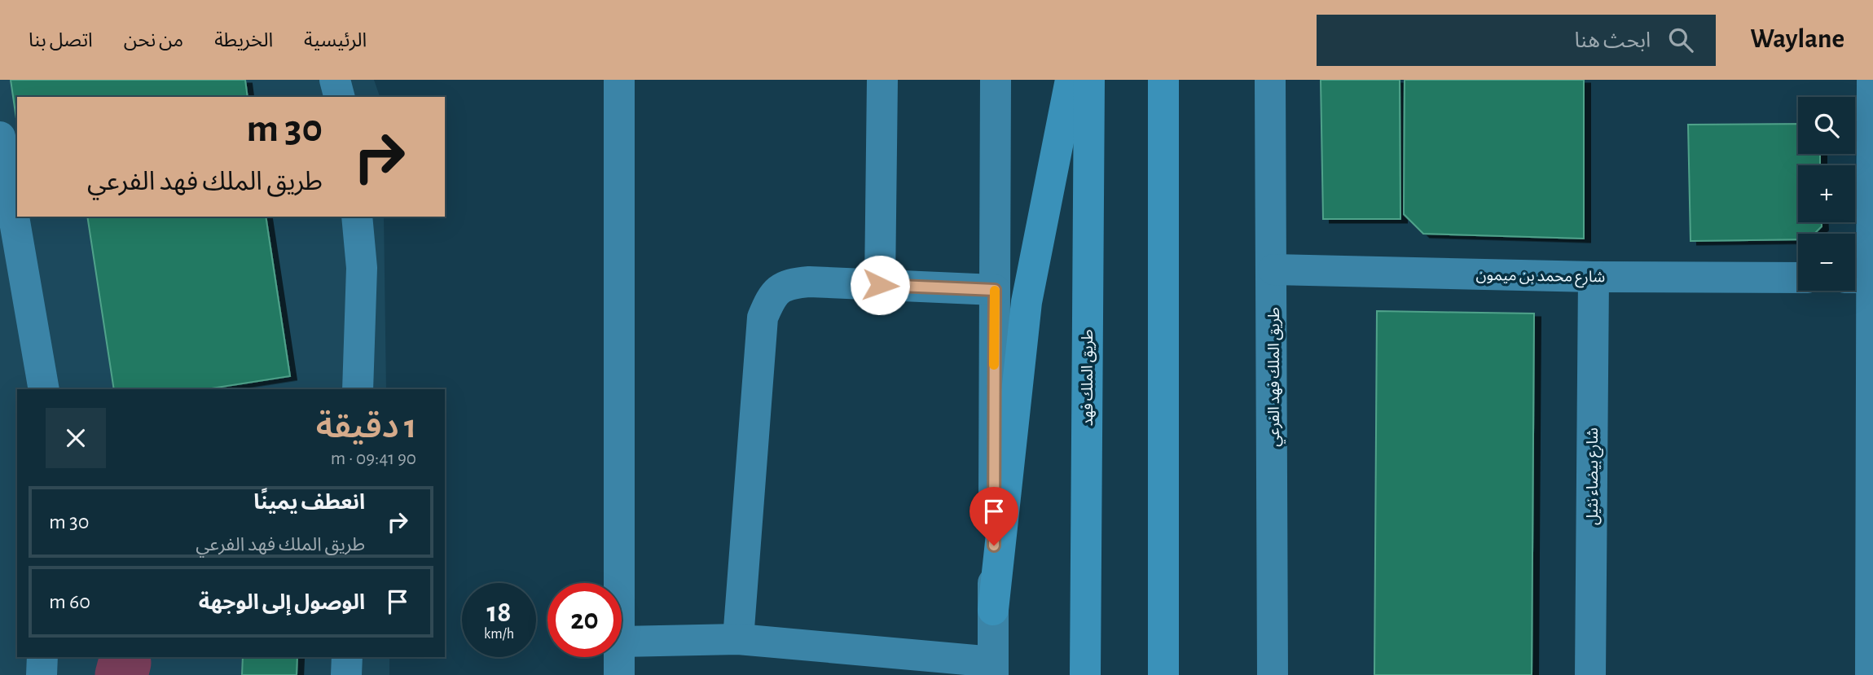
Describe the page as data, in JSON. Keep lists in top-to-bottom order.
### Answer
{
  "streets": {
    "highway": ["طريق الملك فهد"],
    "street": ["شارع محمد بن ميمون", "طريق الملك فهد الفرعي", "شارع بيضاء نثيل"]
  },
  "crossings": [
    ["شارع محمد بن ميمون", "طريق الملك فهد الفرعي"],
    ["شارع محمد بن ميمون", "شارع بيضاء نثيل"]
  ],
  "page": {
    "header": "Waylane",
    "search": "ابحث هنا",
    "nav": [
      "الرئيسية",
      "الخريطة",
      "من نحن",
      "اتصل بنا"
    ],
    "map_buttons": ["+", "−"],
    "turn": ["30 m", "طريق الملك فهد الفرعي"],
    "heading": ["1 دقيقة", "90 m · 09:41"],
    "list": [
      {
        "name": "انعطف يمينًا",
        "note": "طريق الملك فهد الفرعي",
        "value": "30 m"
      },
      {
        "name": "الوصول إلى الوجهة",
        "value": "60 m"
      }
    ],
    "speed": "18 km/h",
    "limit": "20"
  }
}
